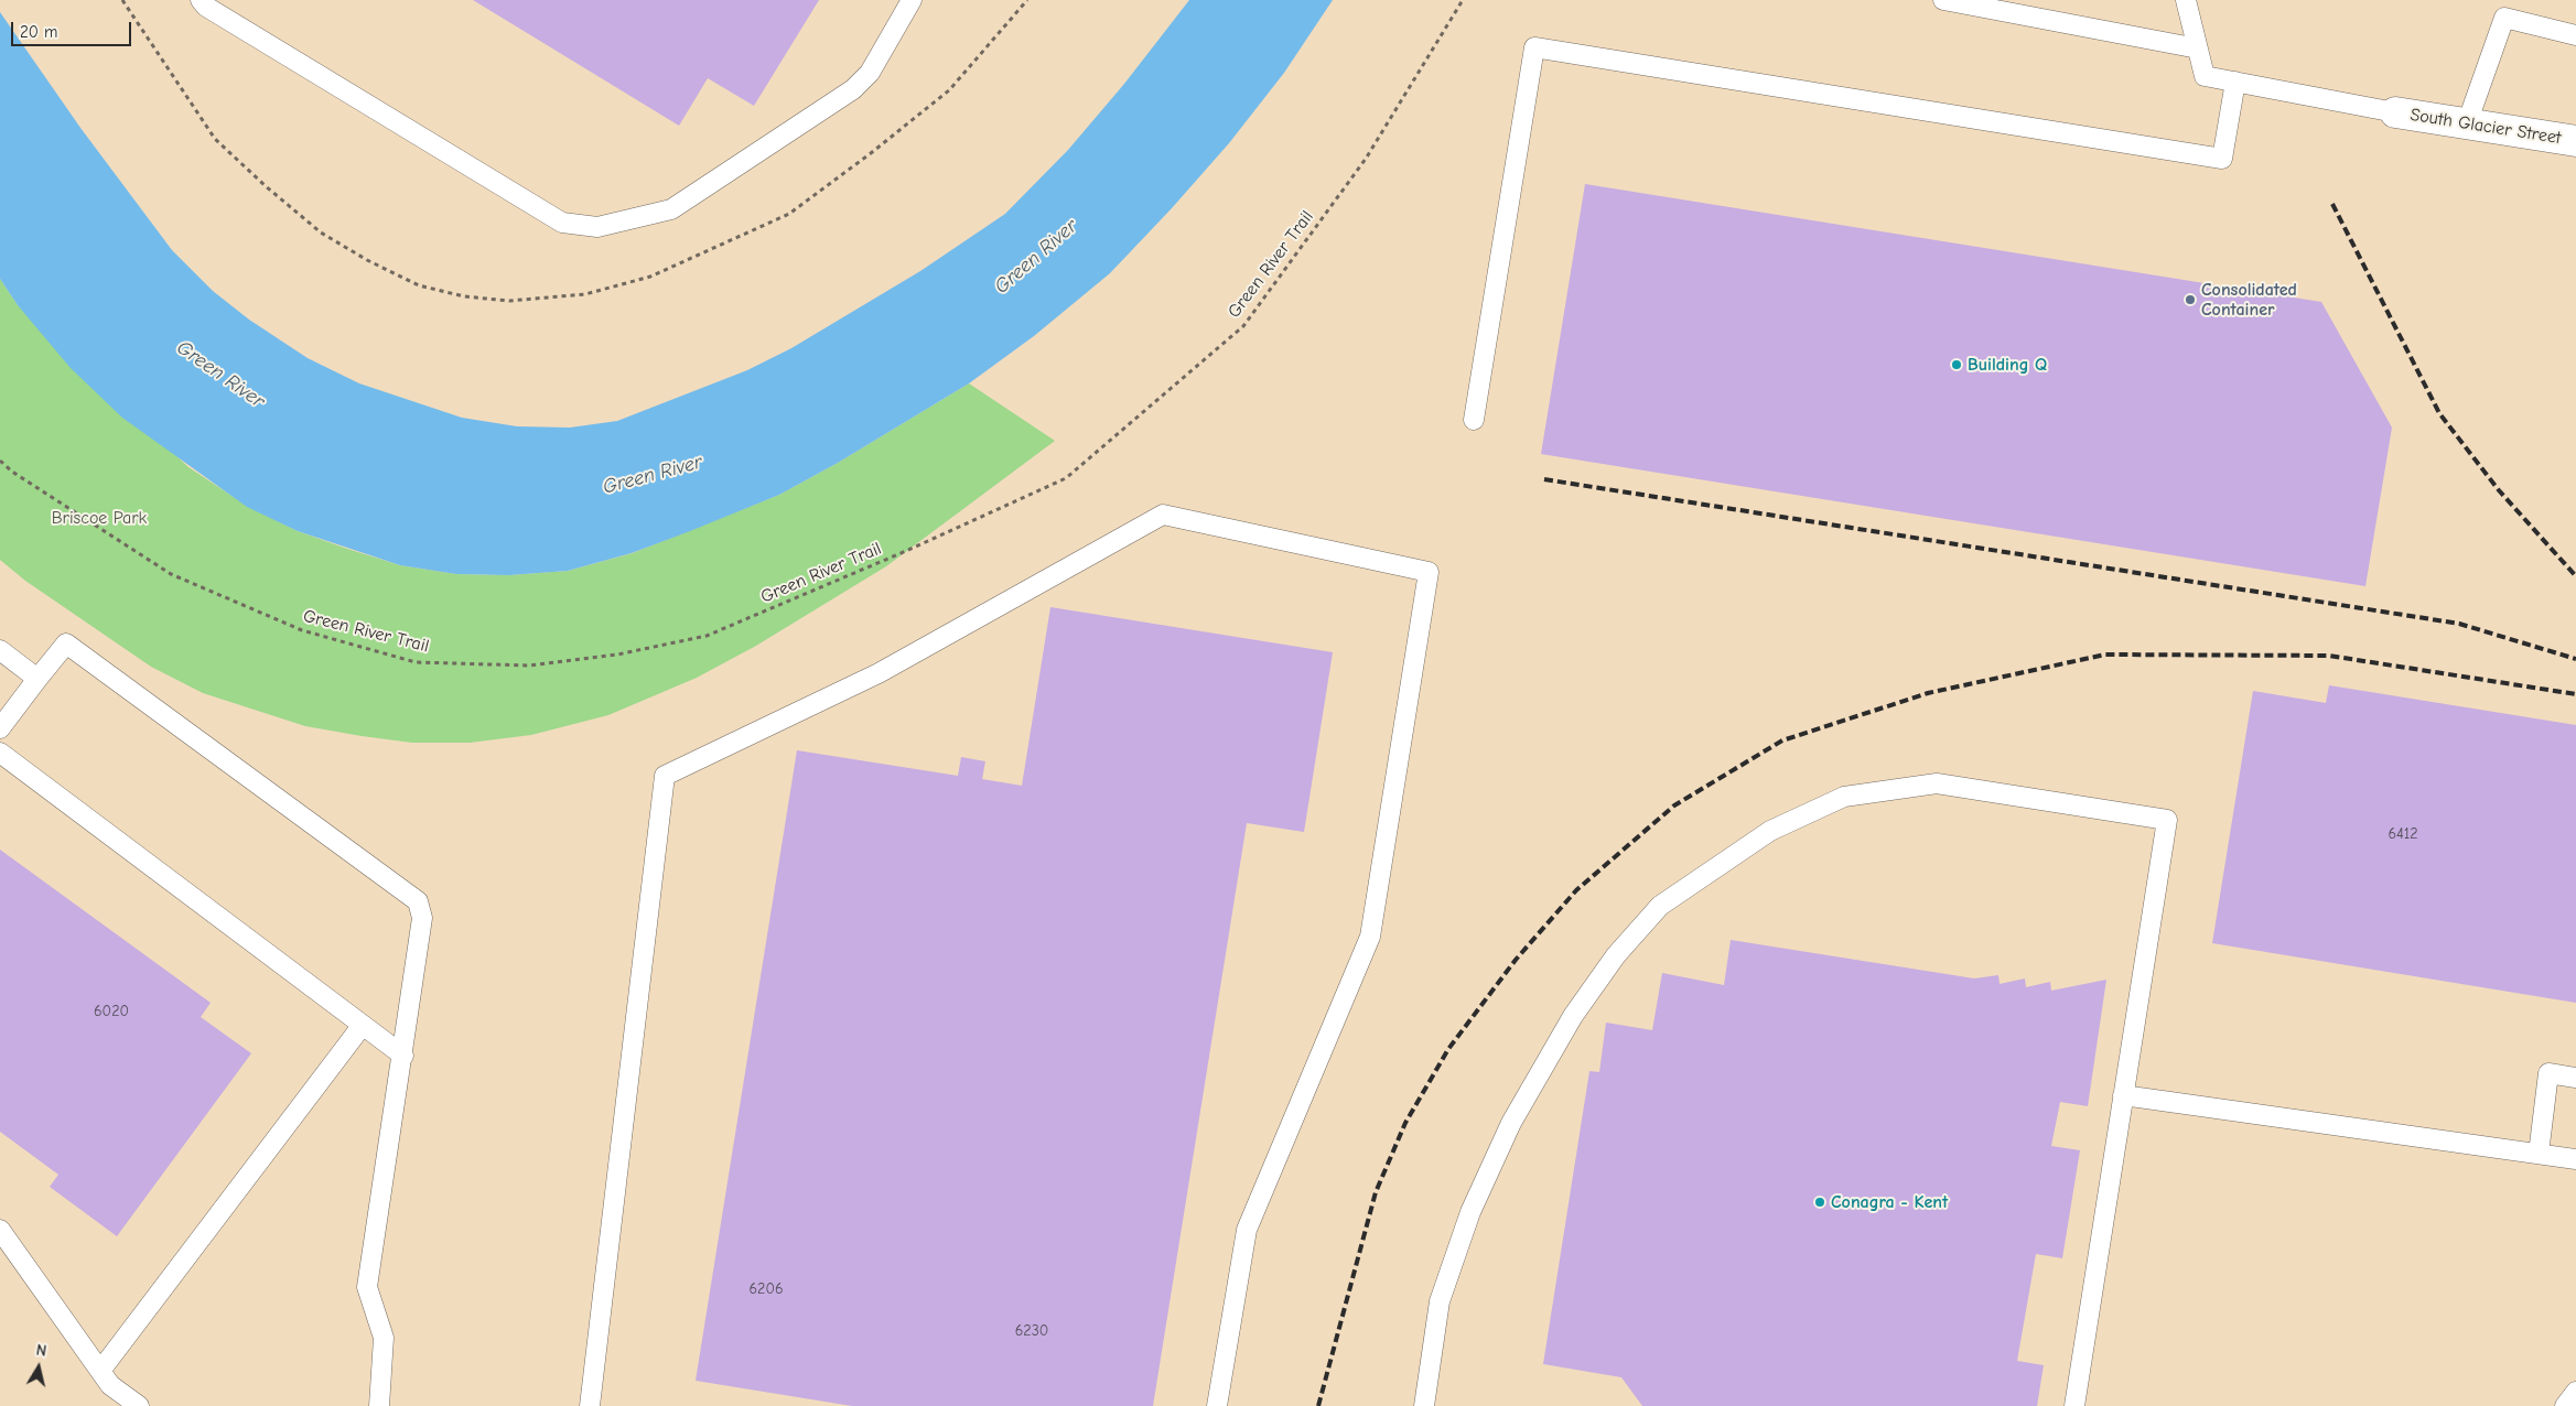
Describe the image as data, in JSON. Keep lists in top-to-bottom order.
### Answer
{
  "streets": {
    "street": ["South Glacier Street"],
    "path": ["Green River Trail"]
  },
  "water": ["Green River"],
  "parks": ["Briscoe Park"],
  "places": ["Consolidated Container", "Building Q", "Conagra - Kent"],
  "house_numbers": [
    "6412",
    "6020",
    "6206",
    "6230"
  ],
  "scale_bar": "20 m",
  "north": "top"
}
